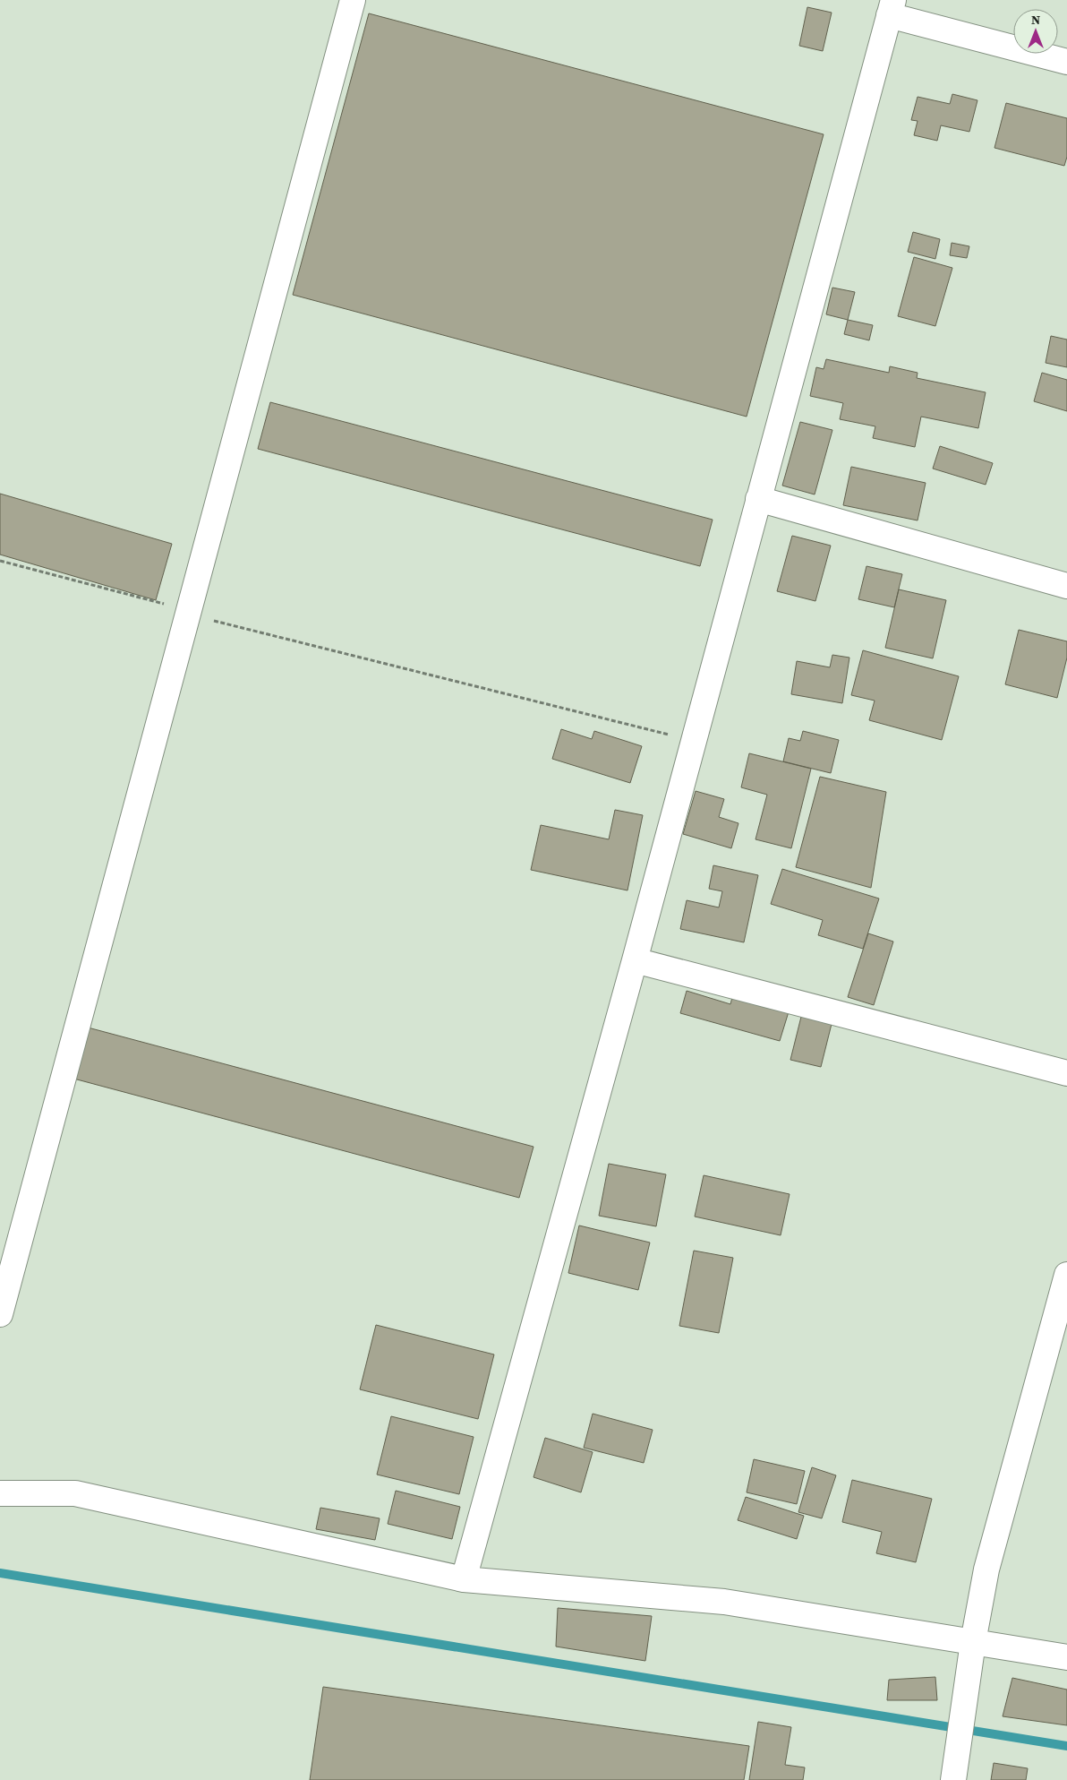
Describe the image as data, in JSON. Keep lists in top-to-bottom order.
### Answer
{
  "north": "top"
}
